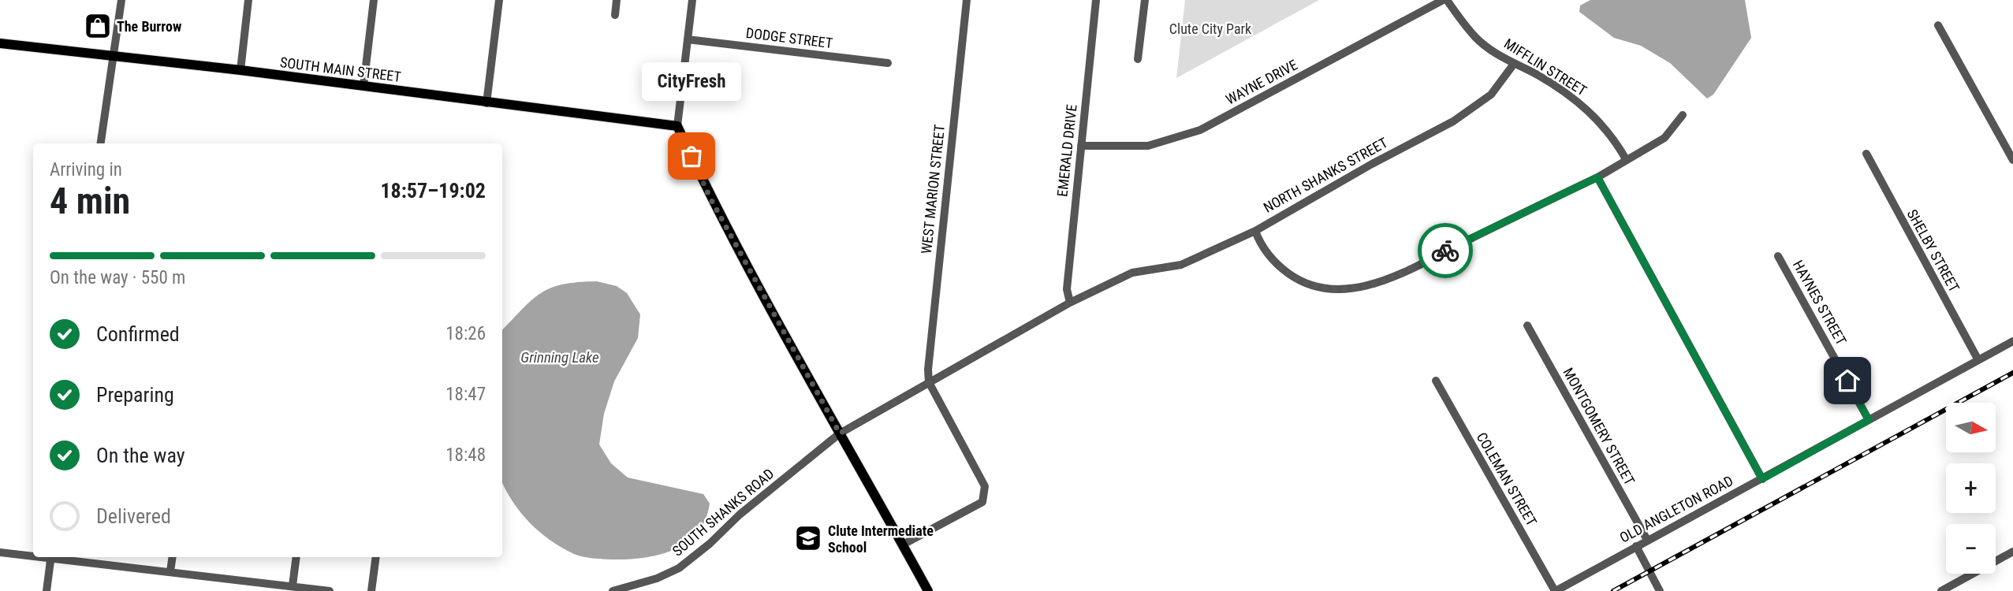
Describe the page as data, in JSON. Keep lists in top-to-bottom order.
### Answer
{
  "streets": {
    "main road": ["SOUTH MAIN STREET"],
    "street": [
      "DODGE STREET",
      "MIFFLIN STREET",
      "WAYNE DRIVE",
      "EMERALD DRIVE",
      "NORTH SHANKS STREET",
      "WEST MARION STREET",
      "SHELBY STREET",
      "HAYNES STREET",
      "MONTGOMERY STREET",
      "COLEMAN STREET",
      "OLD ANGLETON ROAD",
      "SOUTH SHANKS ROAD"
    ]
  },
  "crossings": [
    ["MIFFLIN STREET", "WAYNE DRIVE"],
    ["MIFFLIN STREET", "NORTH SHANKS STREET"],
    ["WAYNE DRIVE", "EMERALD DRIVE"],
    ["EMERALD DRIVE", "NORTH SHANKS STREET"],
    ["NORTH SHANKS STREET", "WEST MARION STREET"],
    ["NORTH SHANKS STREET", "SOUTH SHANKS ROAD"],
    ["SHELBY STREET", "OLD ANGLETON ROAD"],
    ["HAYNES STREET", "OLD ANGLETON ROAD"],
    ["MONTGOMERY STREET", "OLD ANGLETON ROAD"],
    ["COLEMAN STREET", "OLD ANGLETON ROAD"]
  ],
  "water": ["Grinning Lake"],
  "parks": ["Clute City Park"],
  "places": {
    "shop": ["The Burrow"],
    "other": ["CityFresh"],
    "school or university": ["Clute Intermediate School"]
  },
  "north": "right",
  "page": {
    "bubble": "CityFresh",
    "heading": ["4 min", "Arriving in", "18:57–19:02"],
    "bar": "On the way · 550 m",
    "list": [
      ["Confirmed", "18:26"],
      ["Preparing", "18:47"],
      ["On the way", "18:48"],
      "Delivered"
    ],
    "map_buttons": ["+", "−"]
  }
}
